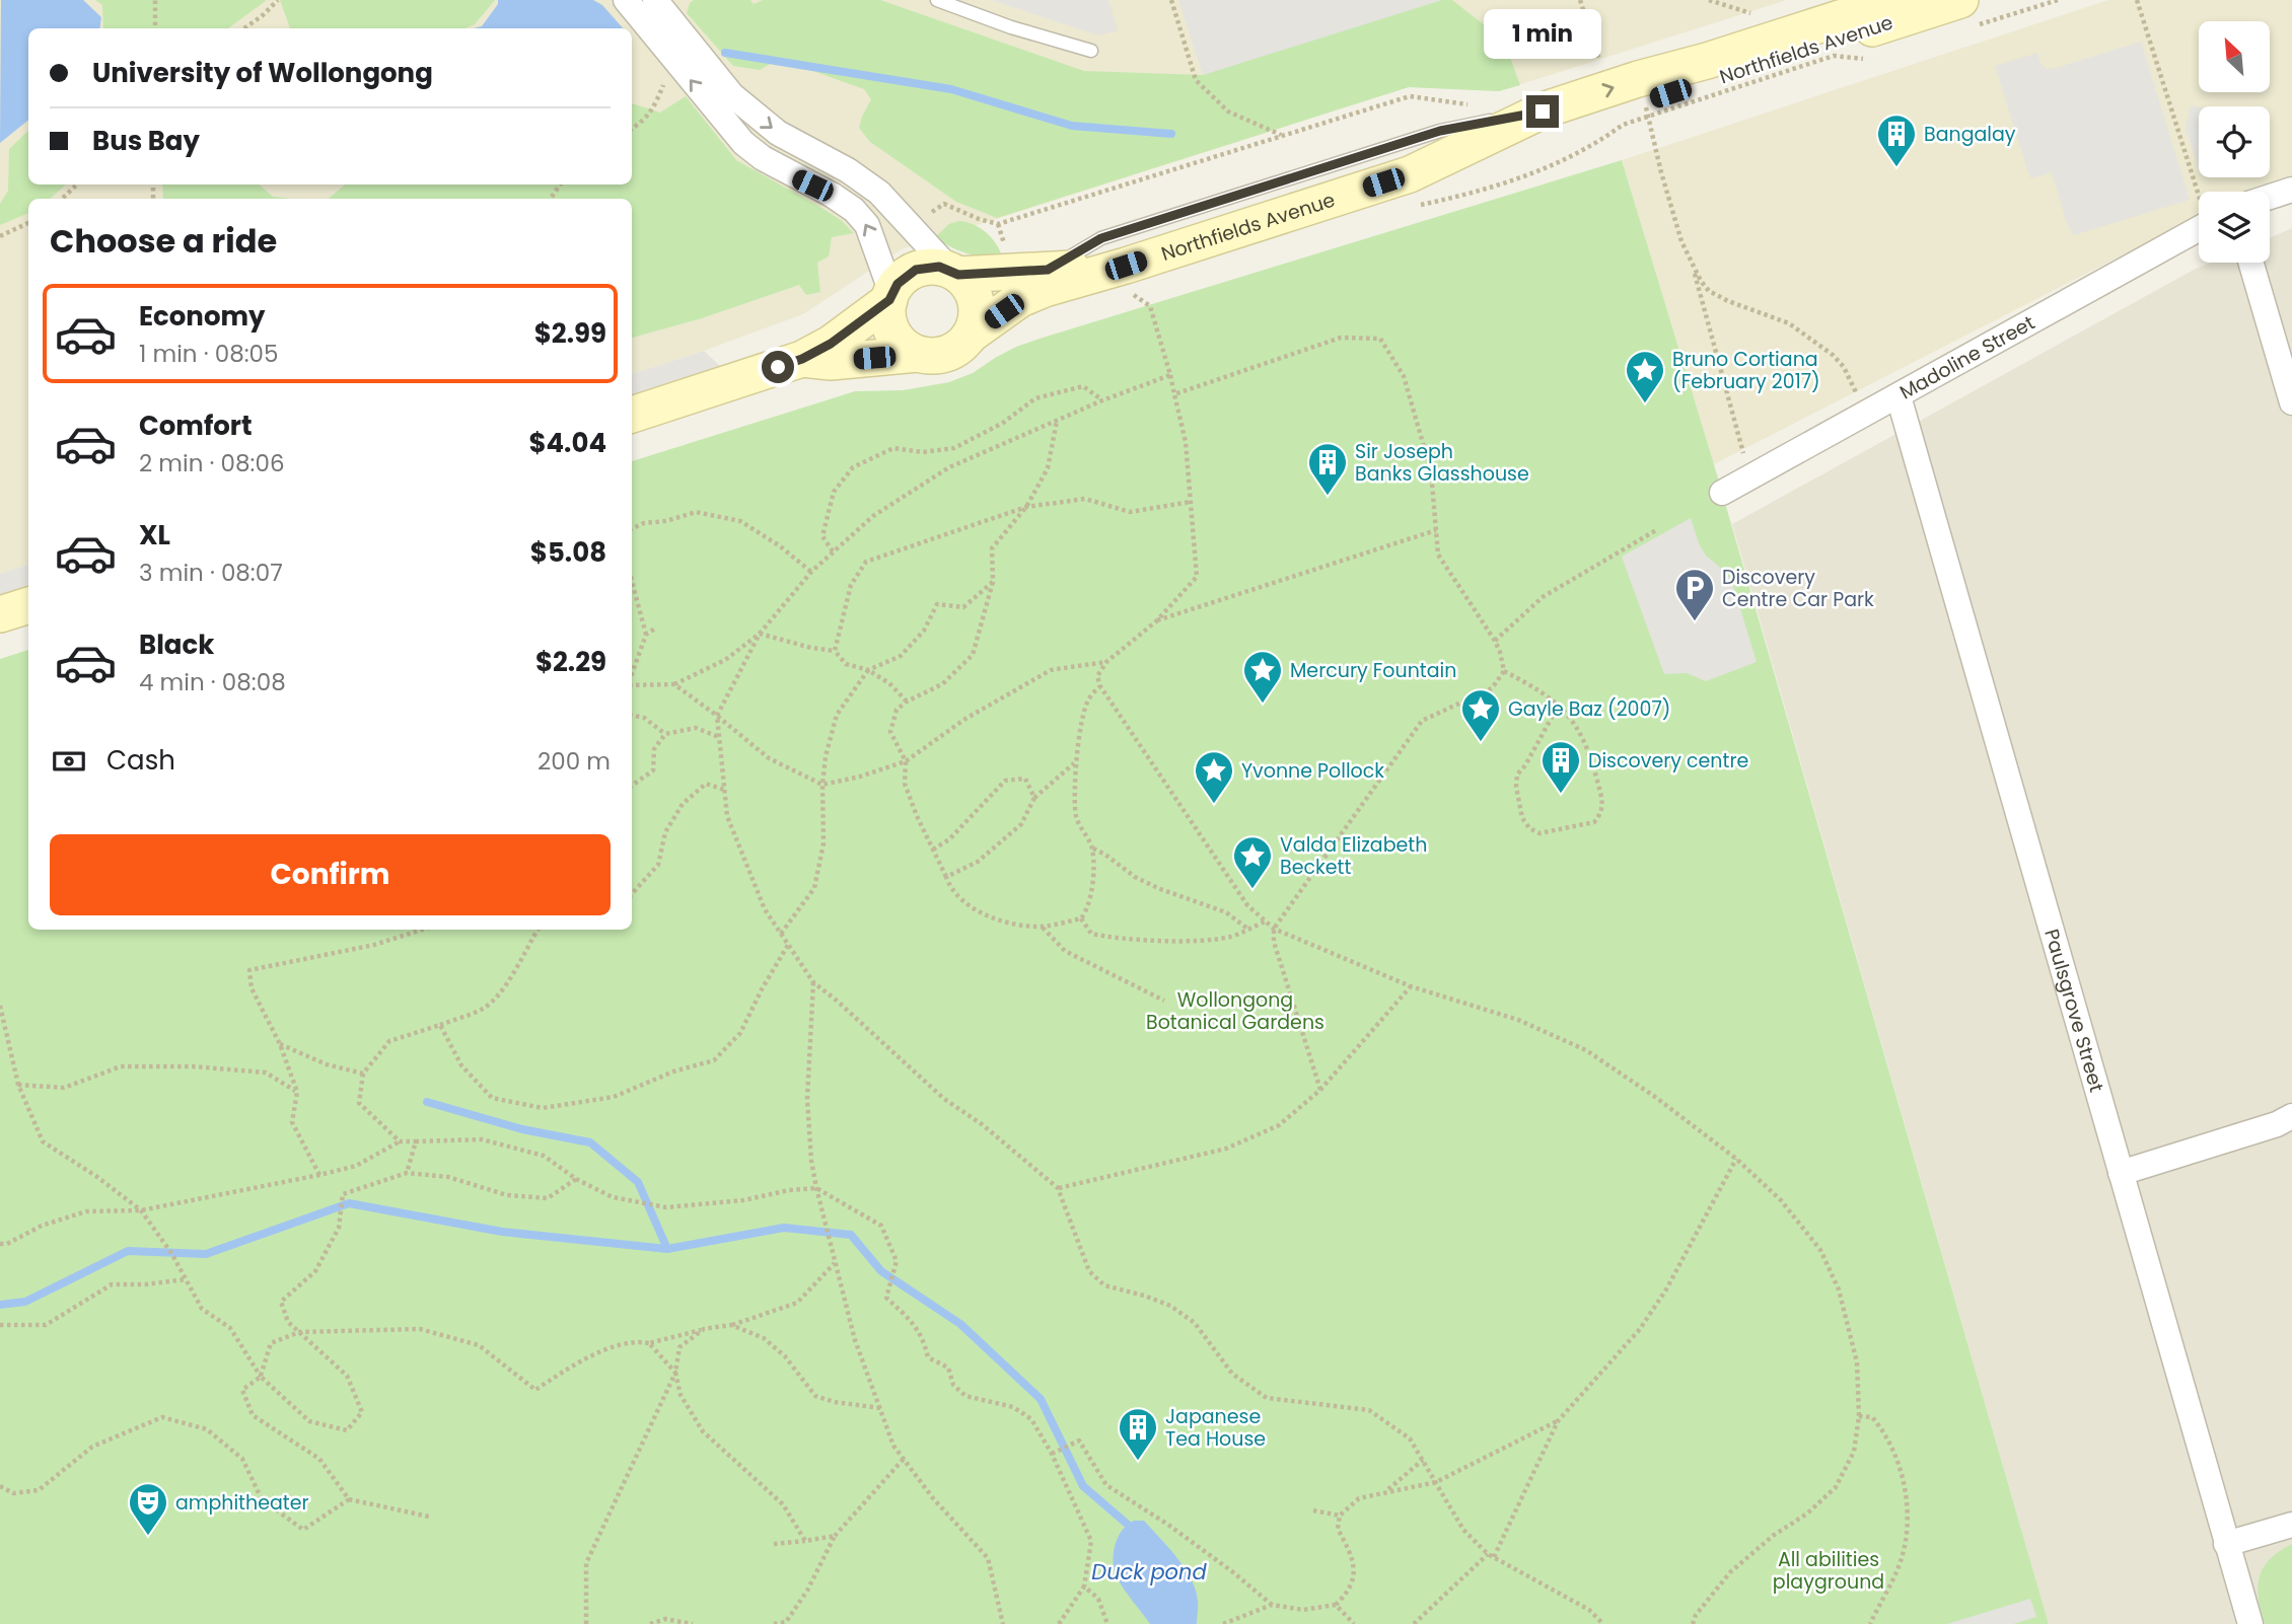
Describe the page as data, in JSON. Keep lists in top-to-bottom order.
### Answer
{
  "streets": {
    "main road": ["Northfields Avenue"],
    "street": ["Madoline Street", "Paulsgrove Street"]
  },
  "crossings": [
    ["Madoline Street", "Paulsgrove Street"]
  ],
  "water": ["Duck pond"],
  "parks": ["Wollongong Botanical Gardens", "All abilities playground"],
  "places": {
    "building": [
      "Bangalay",
      "Sir Joseph Banks Glasshouse",
      "Discovery centre",
      "Japanese Tea House"
    ],
    "place": [
      "Bruno Cortiana (February 2017)",
      "Mercury Fountain",
      "Gayle Baz (2007)",
      "Yvonne Pollock",
      "Valda Elizabeth Beckett"
    ],
    "parking": ["Discovery Centre Car Park"],
    "theatre": ["amphitheater"]
  },
  "north": "top left",
  "page": {
    "bubble": "1 min",
    "banner": ["University of Wollongong", "Bus Bay"],
    "heading": "Choose a ride",
    "list": [
      {
        "name": "Economy",
        "note": "1 min · 08:05",
        "value": "$2.99"
      },
      {
        "name": "Comfort",
        "note": "2 min · 08:06",
        "value": "$4.04"
      },
      {
        "name": "XL",
        "note": "3 min · 08:07",
        "value": "$5.08"
      },
      {
        "name": "Black",
        "note": "4 min · 08:08",
        "value": "$2.29"
      }
    ],
    "pay": ["Cash", "200 m"],
    "buttons": "Confirm"
  }
}
